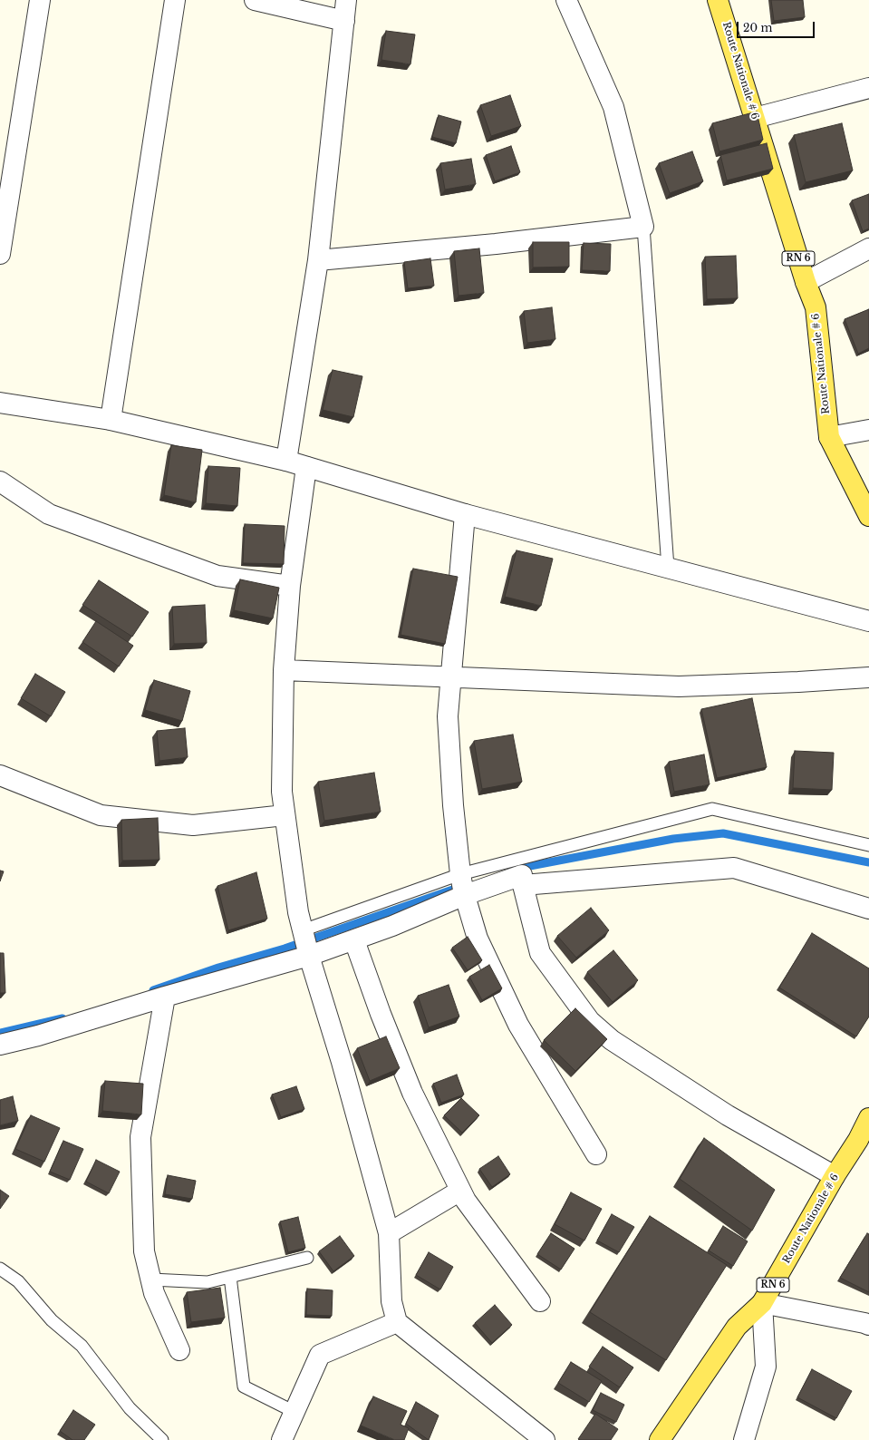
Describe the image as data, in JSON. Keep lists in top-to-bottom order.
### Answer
{
  "streets": {
    "main road": ["Route Nationale # 6", "RN 6"]
  },
  "scale_bar": "20 m"
}
